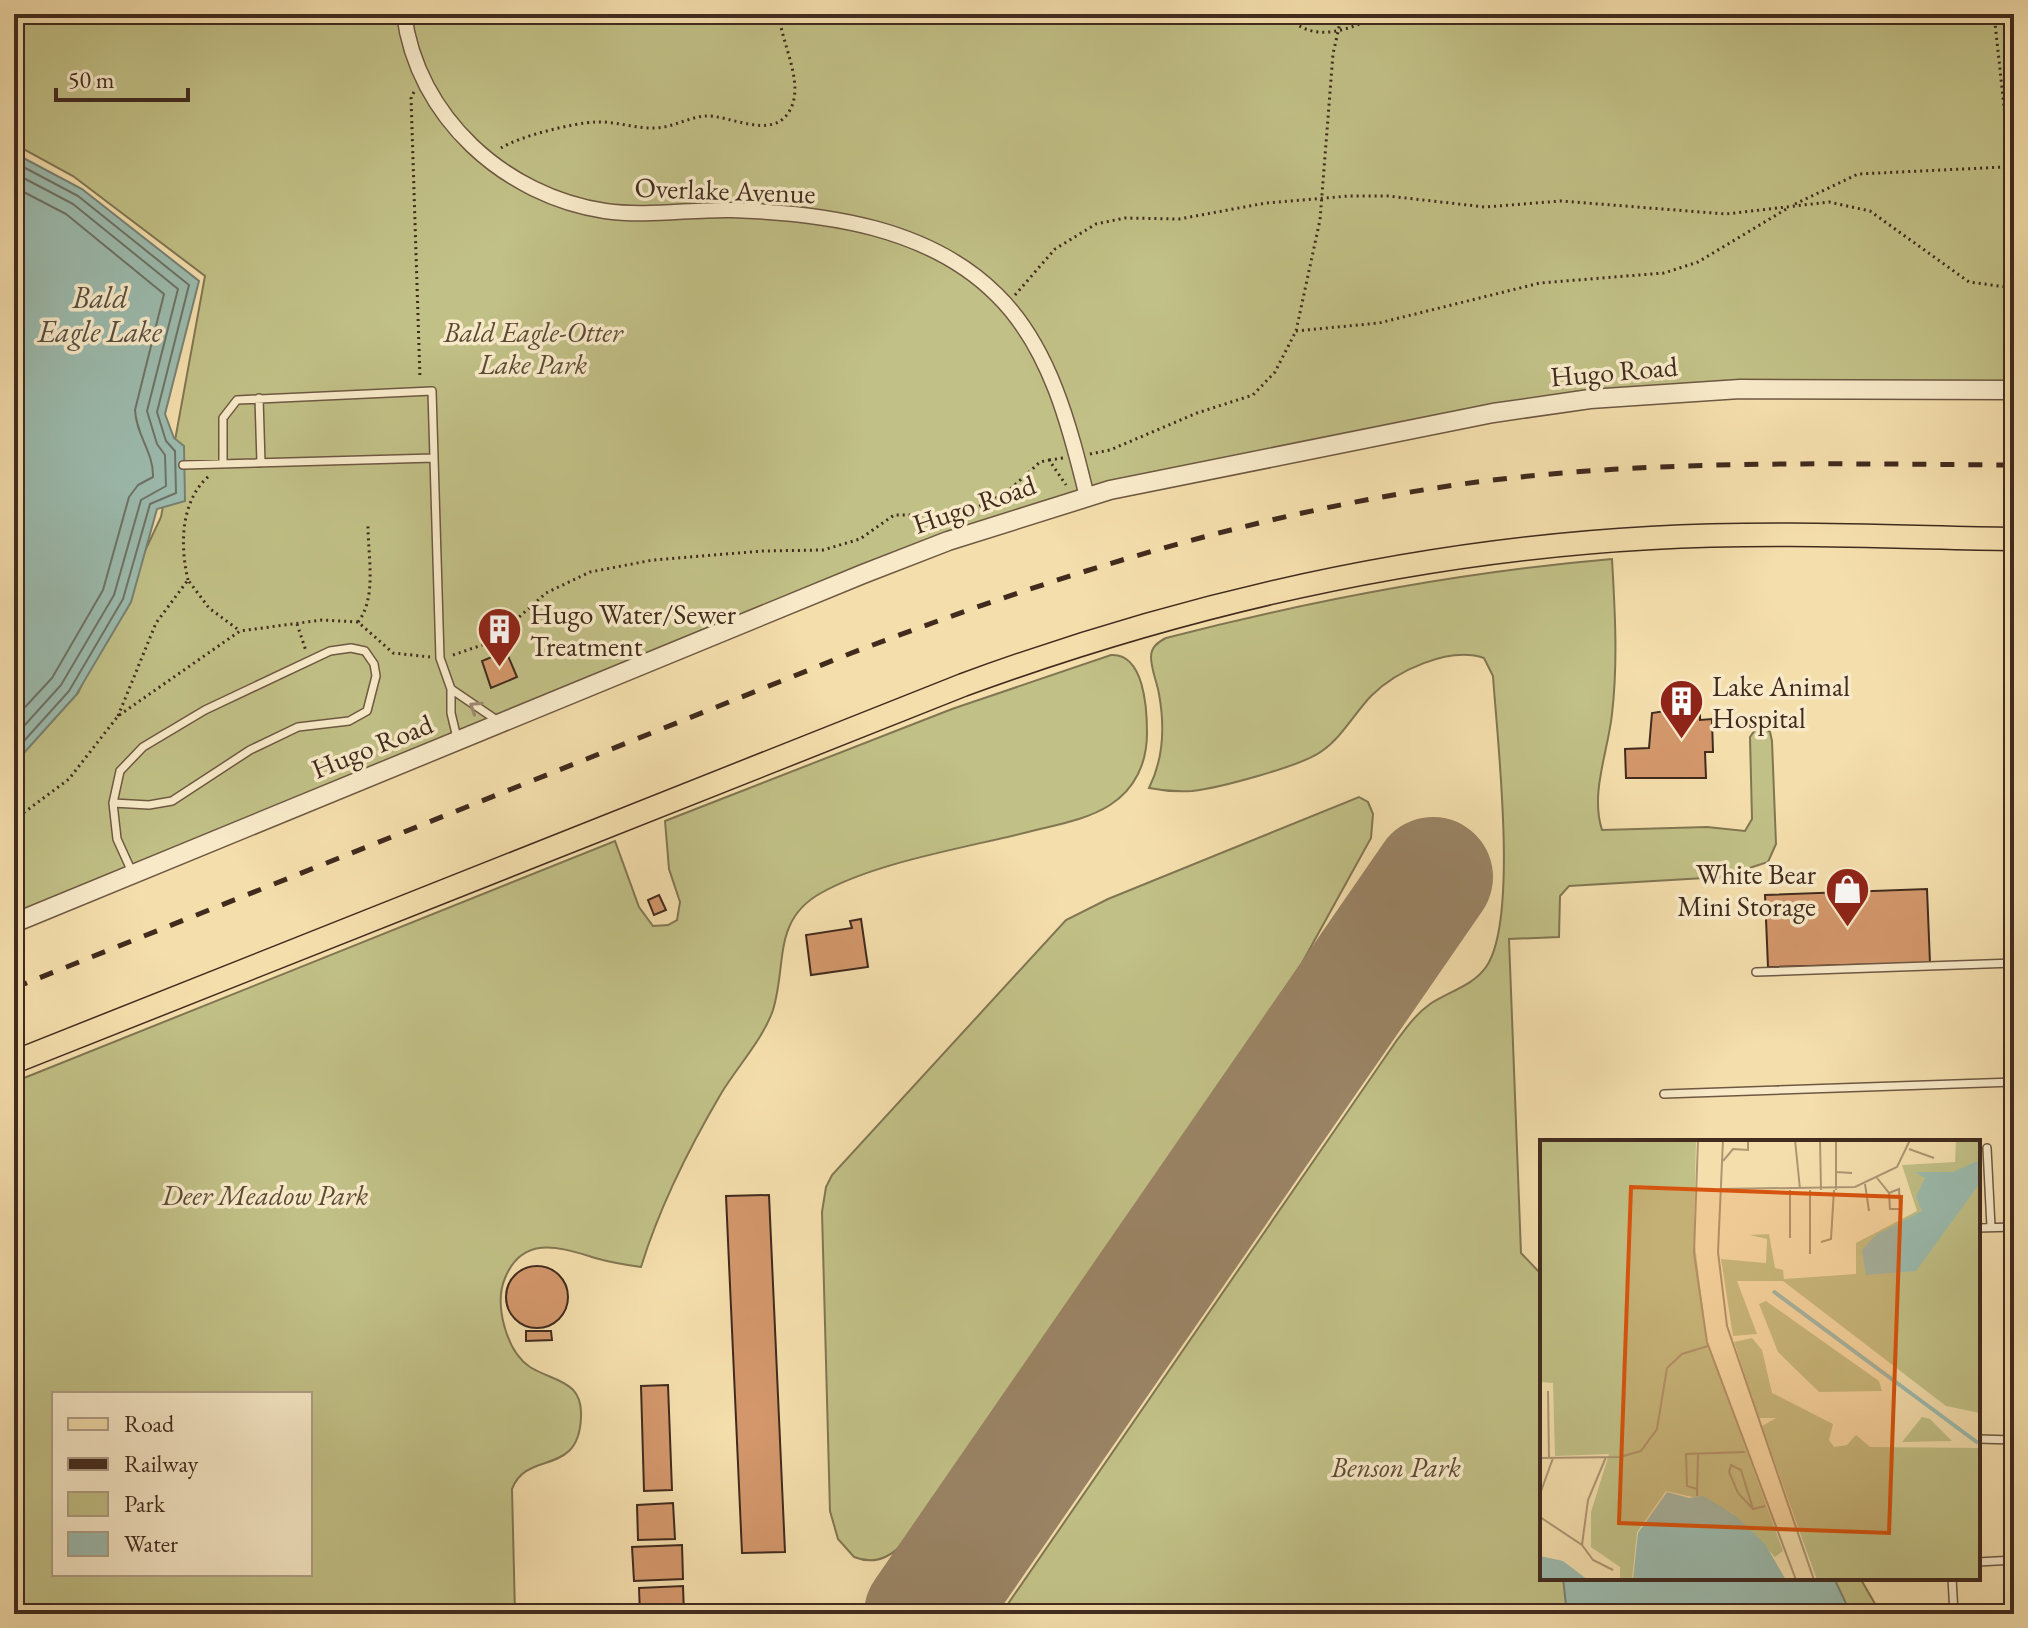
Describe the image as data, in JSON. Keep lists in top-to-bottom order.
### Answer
{
  "streets": {
    "street": ["Overlake Avenue", "Hugo Road"]
  },
  "crossings": [
    ["Overlake Avenue", "Hugo Road"]
  ],
  "water": ["Bald Eagle Lake"],
  "parks": ["Bald Eagle-Otter Lake Park", "Deer Meadow Park", "Benson Park"],
  "places": {
    "building": ["Hugo Water/Sewer Treatment", "Lake Animal Hospital"],
    "shop": ["White Bear Mini Storage"]
  },
  "legend": [
    "Road",
    "Railway",
    "Park",
    "Water"
  ],
  "scale_bar": "50 m"
}
